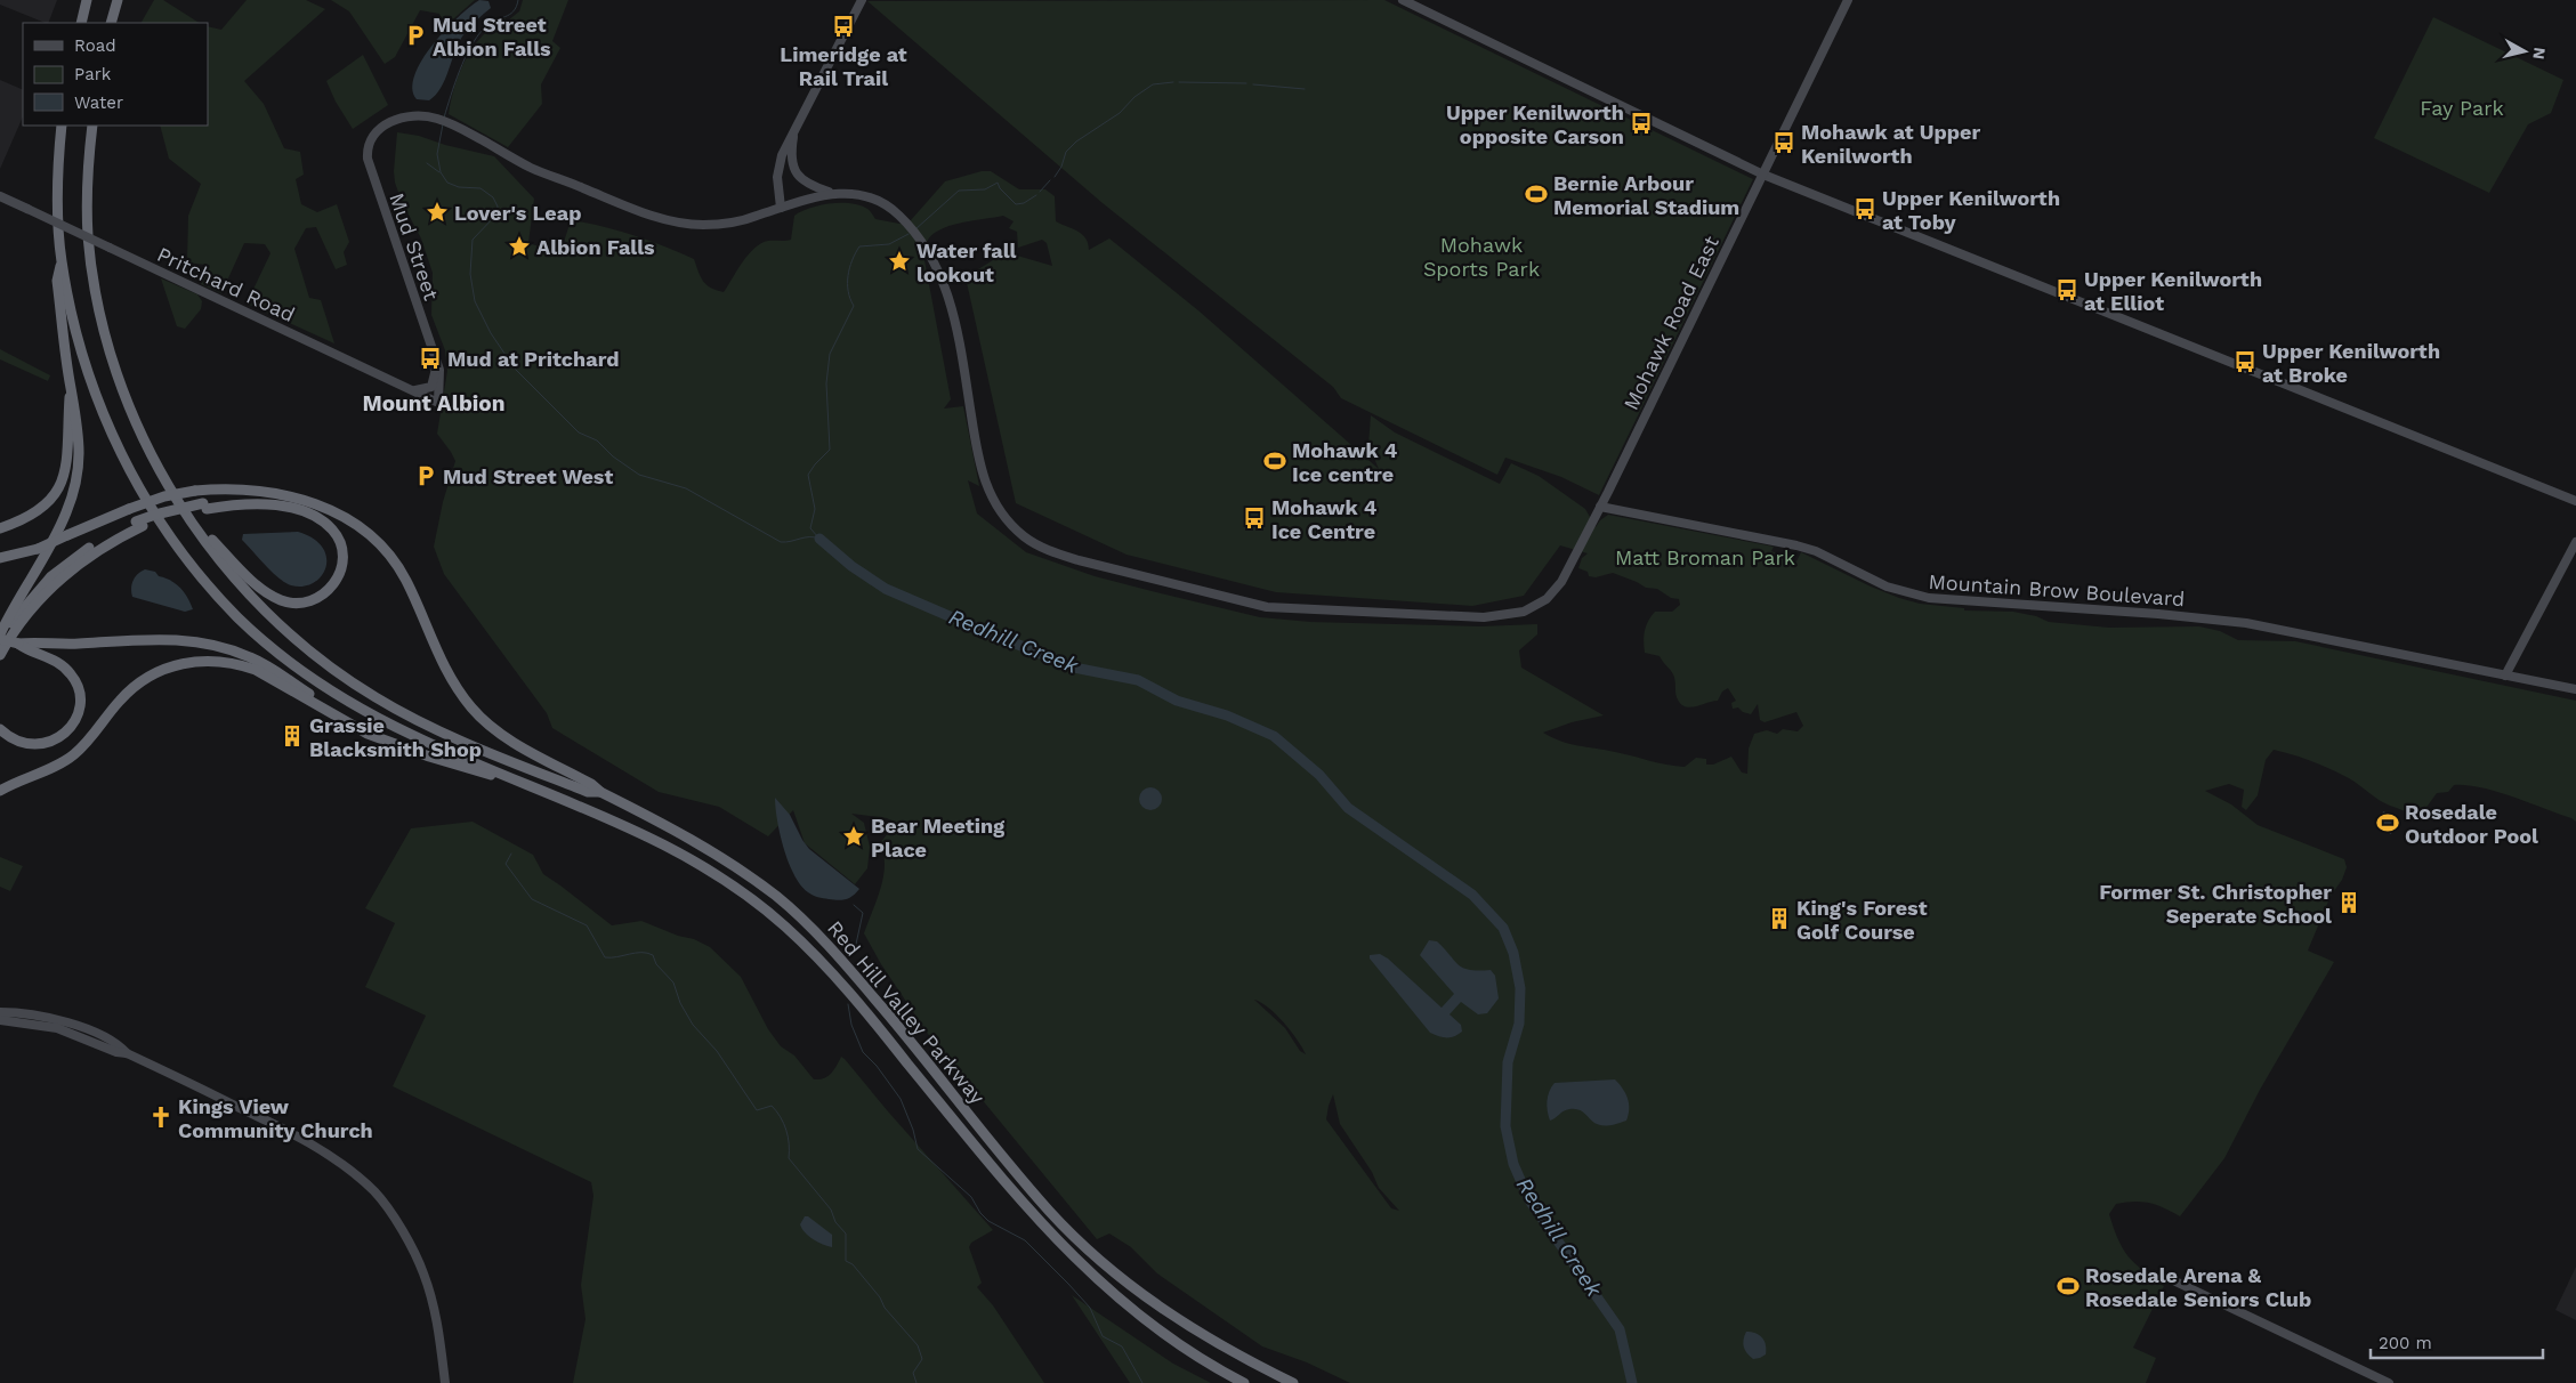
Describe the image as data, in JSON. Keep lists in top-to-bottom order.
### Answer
{
  "streets": {
    "highway": ["Red Hill Valley Parkway"],
    "main road": [
      "Mud Street",
      "Pritchard Road",
      "Mohawk Road East",
      "Mountain Brow Boulevard"
    ]
  },
  "crossings": [
    ["Mud Street", "Pritchard Road"],
    ["Mohawk Road East", "Mountain Brow Boulevard"]
  ],
  "districts": ["Mount Albion"],
  "water": ["Redhill Creek"],
  "parks": ["Fay Park", "Mohawk Sports Park", "Matt Broman Park"],
  "places": {
    "bus stop": [
      "Limeridge at Rail Trail",
      "Upper Kenilworth opposite Carson",
      "Mohawk at Upper Kenilworth",
      "Upper Kenilworth at Toby",
      "Upper Kenilworth at Elliot",
      "Mud at Pritchard",
      "Upper Kenilworth at Broke",
      "Mohawk 4 Ice Centre"
    ],
    "parking": ["Mud Street Albion Falls", "Mud Street West"],
    "sports": [
      "Bernie Arbour Memorial Stadium",
      "Mohawk 4 Ice centre",
      "Rosedale Outdoor Pool",
      "Rosedale Arena & Rosedale Seniors Club"
    ],
    "place": [
      "Lover's Leap",
      "Albion Falls",
      "Water fall lookout",
      "Bear Meeting Place"
    ],
    "building": ["Grassie Blacksmith Shop", "Former St. Christopher Seperate School", "King's Forest Golf Course"],
    "church": ["Kings View Community Church"]
  },
  "legend": ["Road", "Park", "Water"],
  "scale_bar": "200 m",
  "north": "right"
}
